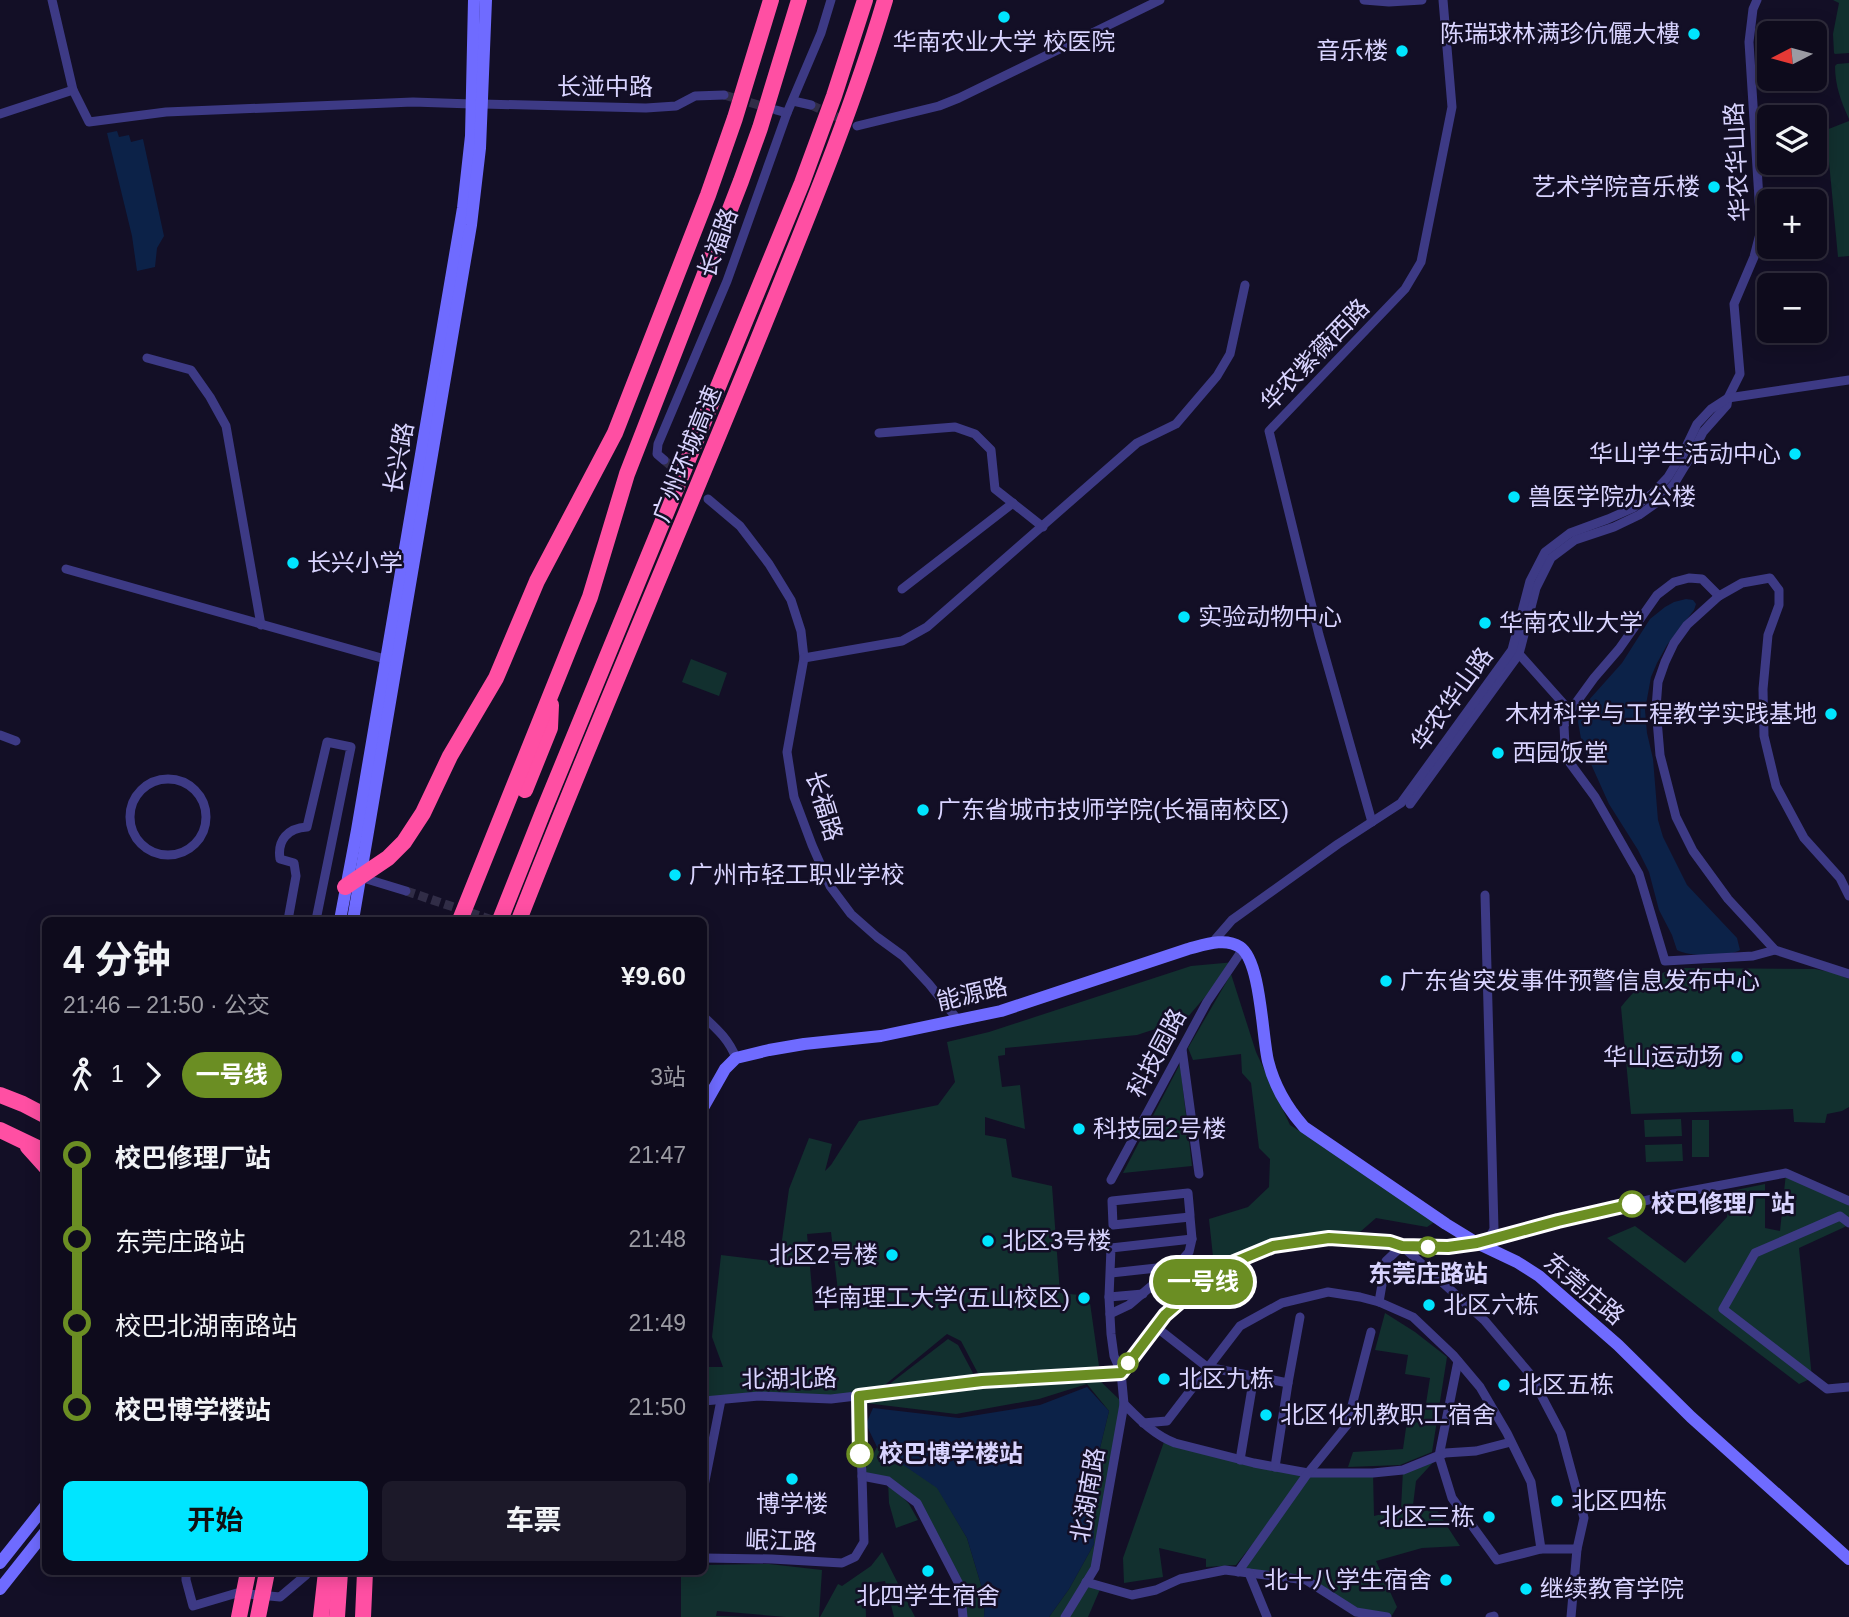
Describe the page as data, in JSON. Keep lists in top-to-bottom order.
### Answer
{
  "streets": {
    "highway": ["广州环城高速"],
    "street": [
      "长湴中路",
      "华农华山路",
      "长福路",
      "华农紫薇西路",
      "长兴路",
      "能源路",
      "科技园路",
      "东莞庄路",
      "北湖北路",
      "北湖南路",
      "岷江路"
    ]
  },
  "crossings": [
    ["长湴中路", "长兴路"],
    ["华农华山路", "华农紫薇西路"],
    ["华农华山路", "能源路"],
    ["长福路", "能源路"],
    ["科技园路", "东莞庄路"],
    ["北湖北路", "岷江路"]
  ],
  "places": [
    "华南农业大学 校医院",
    "陈瑞球林满珍伉儷大樓",
    "音乐楼",
    "艺术学院音乐楼",
    "华山学生活动中心",
    "兽医学院办公楼",
    "长兴小学",
    "实验动物中心",
    "华南农业大学",
    "木材科学与工程教学实践基地",
    "西园饭堂",
    "广东省城市技师学院(长福南校区)",
    "广州市轻工职业学校",
    "广东省突发事件预警信息发布中心",
    "华山运动场",
    "科技园2号楼",
    "校巴修理厂站",
    "北区3号楼",
    "东莞庄路站",
    "北区2号楼",
    "华南理工大学(五山校区)",
    "北区六栋",
    "北区九栋",
    "北区五栋",
    "北区化机教职工宿舍",
    "校巴博学楼站",
    "博学楼",
    "北区四栋",
    "北区三栋",
    "北四学生宿舍",
    "北十八学生宿舍",
    "继续教育学院"
  ],
  "lines": ["bus line 一号线"],
  "north": "left",
  "page": {
    "on_map": "一号线",
    "map_buttons": ["+", "−"],
    "heading": ["4 分钟", "21:46 – 21:50 · 公交", "¥9.60"],
    "legs": ["1", "一号线", "3站"],
    "list": [
      {
        "name": "校巴修理厂站",
        "value": "21:47"
      },
      {
        "name": "东莞庄路站",
        "value": "21:48"
      },
      {
        "name": "校巴北湖南路站",
        "value": "21:49"
      },
      {
        "name": "校巴博学楼站",
        "value": "21:50"
      }
    ],
    "buttons": ["开始", "车票"]
  }
}
